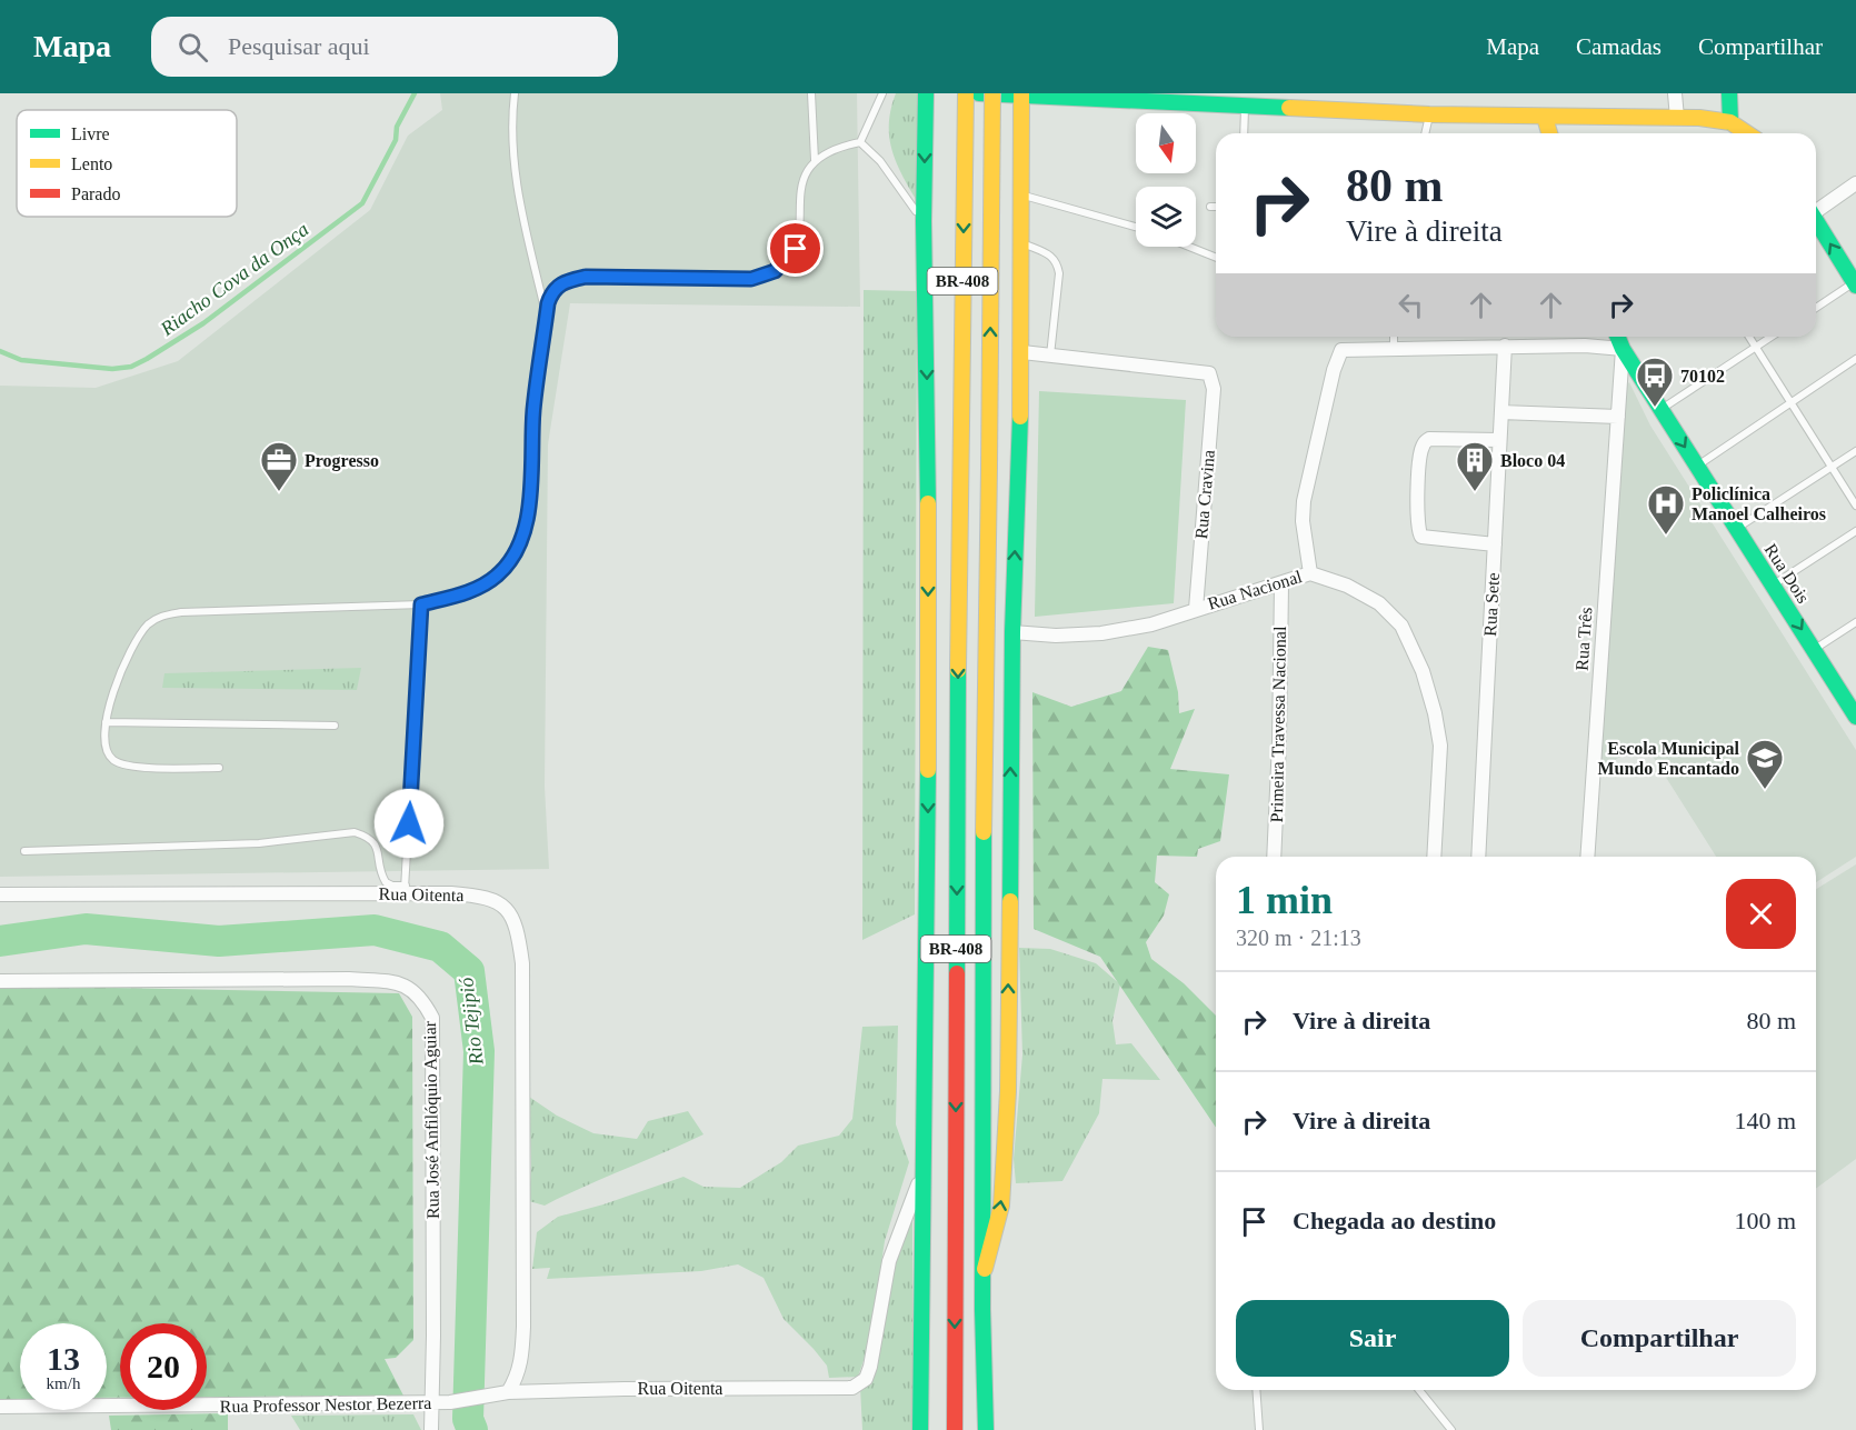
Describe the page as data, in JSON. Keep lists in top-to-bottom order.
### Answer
{
  "streets": {
    "main road": ["BR-408", "Rua Dois", "Rua Três"],
    "street": [
      "Rua Cravina",
      "Rua Nacional",
      "Rua Sete",
      "Primeira Travessa Nacional",
      "Rua Oitenta",
      "Rua José Anfilóquio Aguiar",
      "Rua Professor Nestor Bezerra"
    ]
  },
  "crossings": [
    ["Rua Cravina", "Rua Nacional"],
    ["Rua Dois", "Rua Três"],
    ["Rua Nacional", "Primeira Travessa Nacional"],
    ["Rua Oitenta", "Rua Professor Nestor Bezerra"],
    ["Rua José Anfilóquio Aguiar", "Rua Professor Nestor Bezerra"]
  ],
  "water": ["Riacho Cova da Onça", "Rio Tejipió"],
  "places": {
    "bus stop": ["70102"],
    "office": ["Progresso"],
    "building": ["Bloco 04"],
    "hospital": ["Policlínica Manoel Calheiros"],
    "school or university": ["Escola Municipal Mundo Encantado"]
  },
  "legend": ["Livre", "Lento", "Parado"],
  "north": "bottom",
  "page": {
    "header": "Mapa",
    "search": "Pesquisar aqui",
    "nav": ["Mapa", "Camadas", "Compartilhar"],
    "turn": ["80 m", "Vire à direita"],
    "heading": ["1 min", "320 m · 21:13"],
    "list": [
      {
        "name": "Vire à direita",
        "value": "80 m"
      },
      {
        "name": "Vire à direita",
        "value": "140 m"
      },
      {
        "name": "Chegada ao destino",
        "value": "100 m"
      }
    ],
    "buttons": ["Sair", "Compartilhar"],
    "speed": "13 km/h",
    "limit": "20"
  }
}
